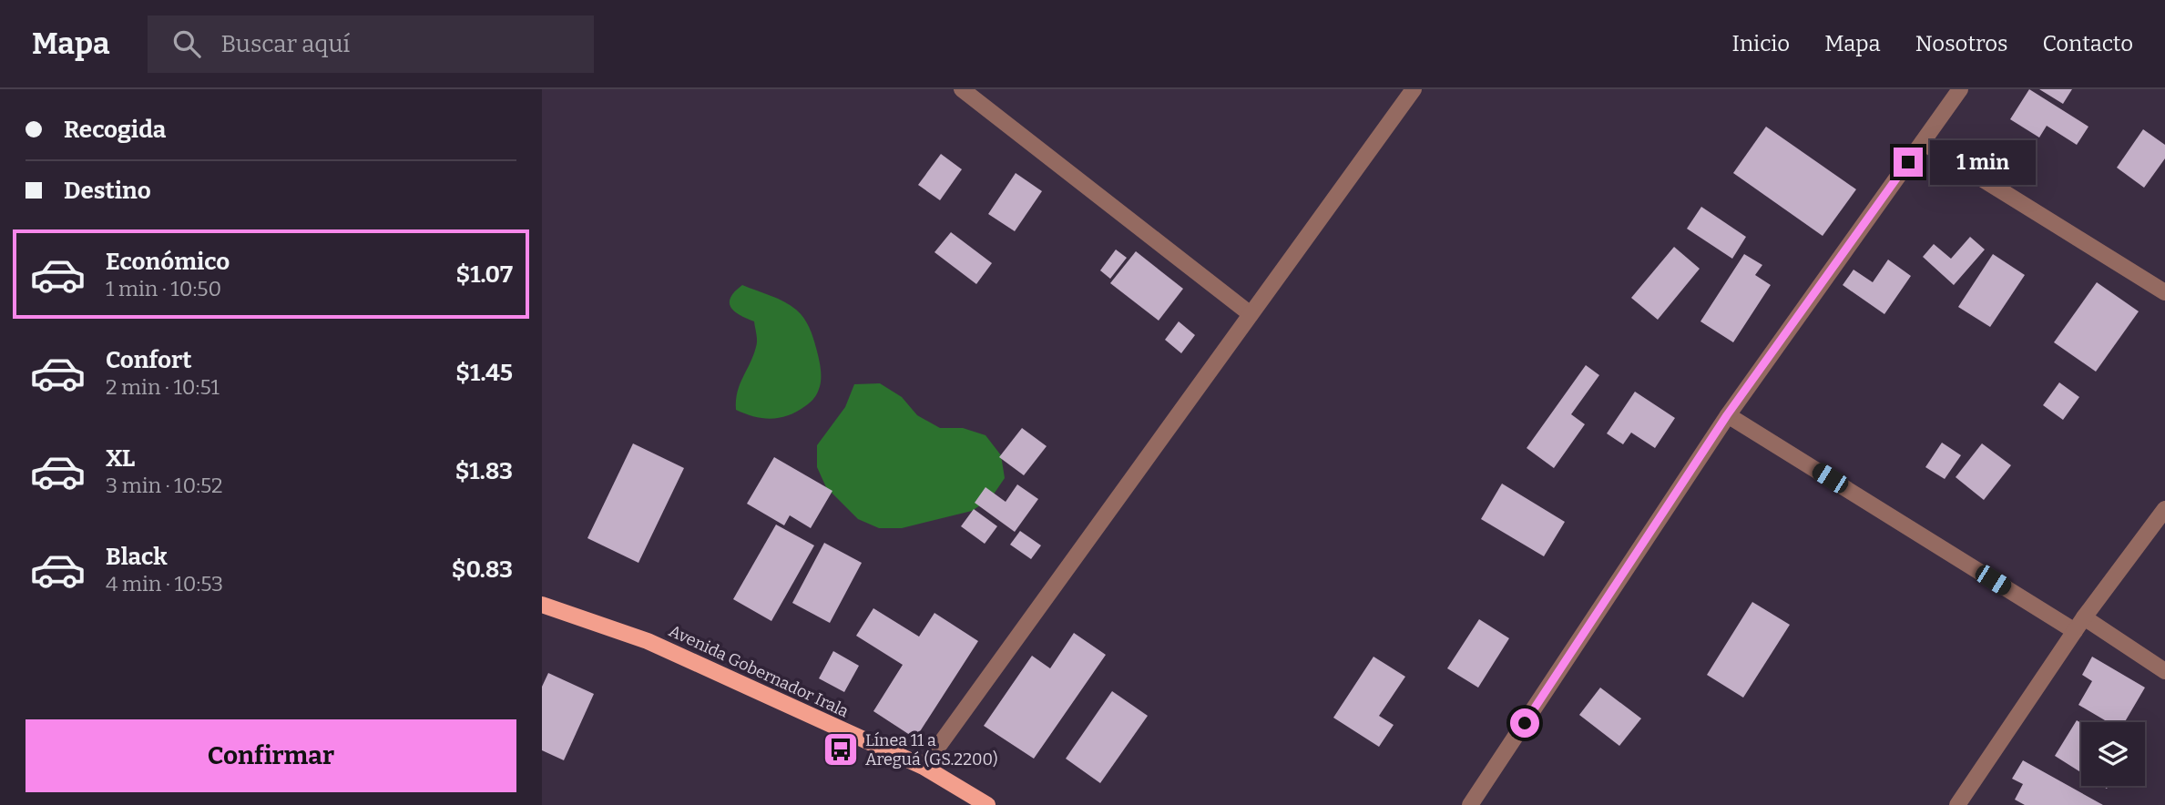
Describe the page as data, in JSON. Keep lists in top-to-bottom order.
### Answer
{
  "streets": {
    "main road": ["Avenida Gobernador Irala"]
  },
  "places": {
    "bus stop": ["Línea 11 a Areguá (GS.2200)"]
  },
  "page": {
    "header": "Mapa",
    "search": "Buscar aquí",
    "nav": [
      "Inicio",
      "Mapa",
      "Nosotros",
      "Contacto"
    ],
    "banner": ["Recogida", "Destino"],
    "bubble": "1 min",
    "list": [
      {
        "name": "Económico",
        "note": "1 min · 10:50",
        "value": "$1.07"
      },
      {
        "name": "Confort",
        "note": "2 min · 10:51",
        "value": "$1.45"
      },
      {
        "name": "XL",
        "note": "3 min · 10:52",
        "value": "$1.83"
      },
      {
        "name": "Black",
        "note": "4 min · 10:53",
        "value": "$0.83"
      }
    ],
    "buttons": "Confirmar"
  }
}
